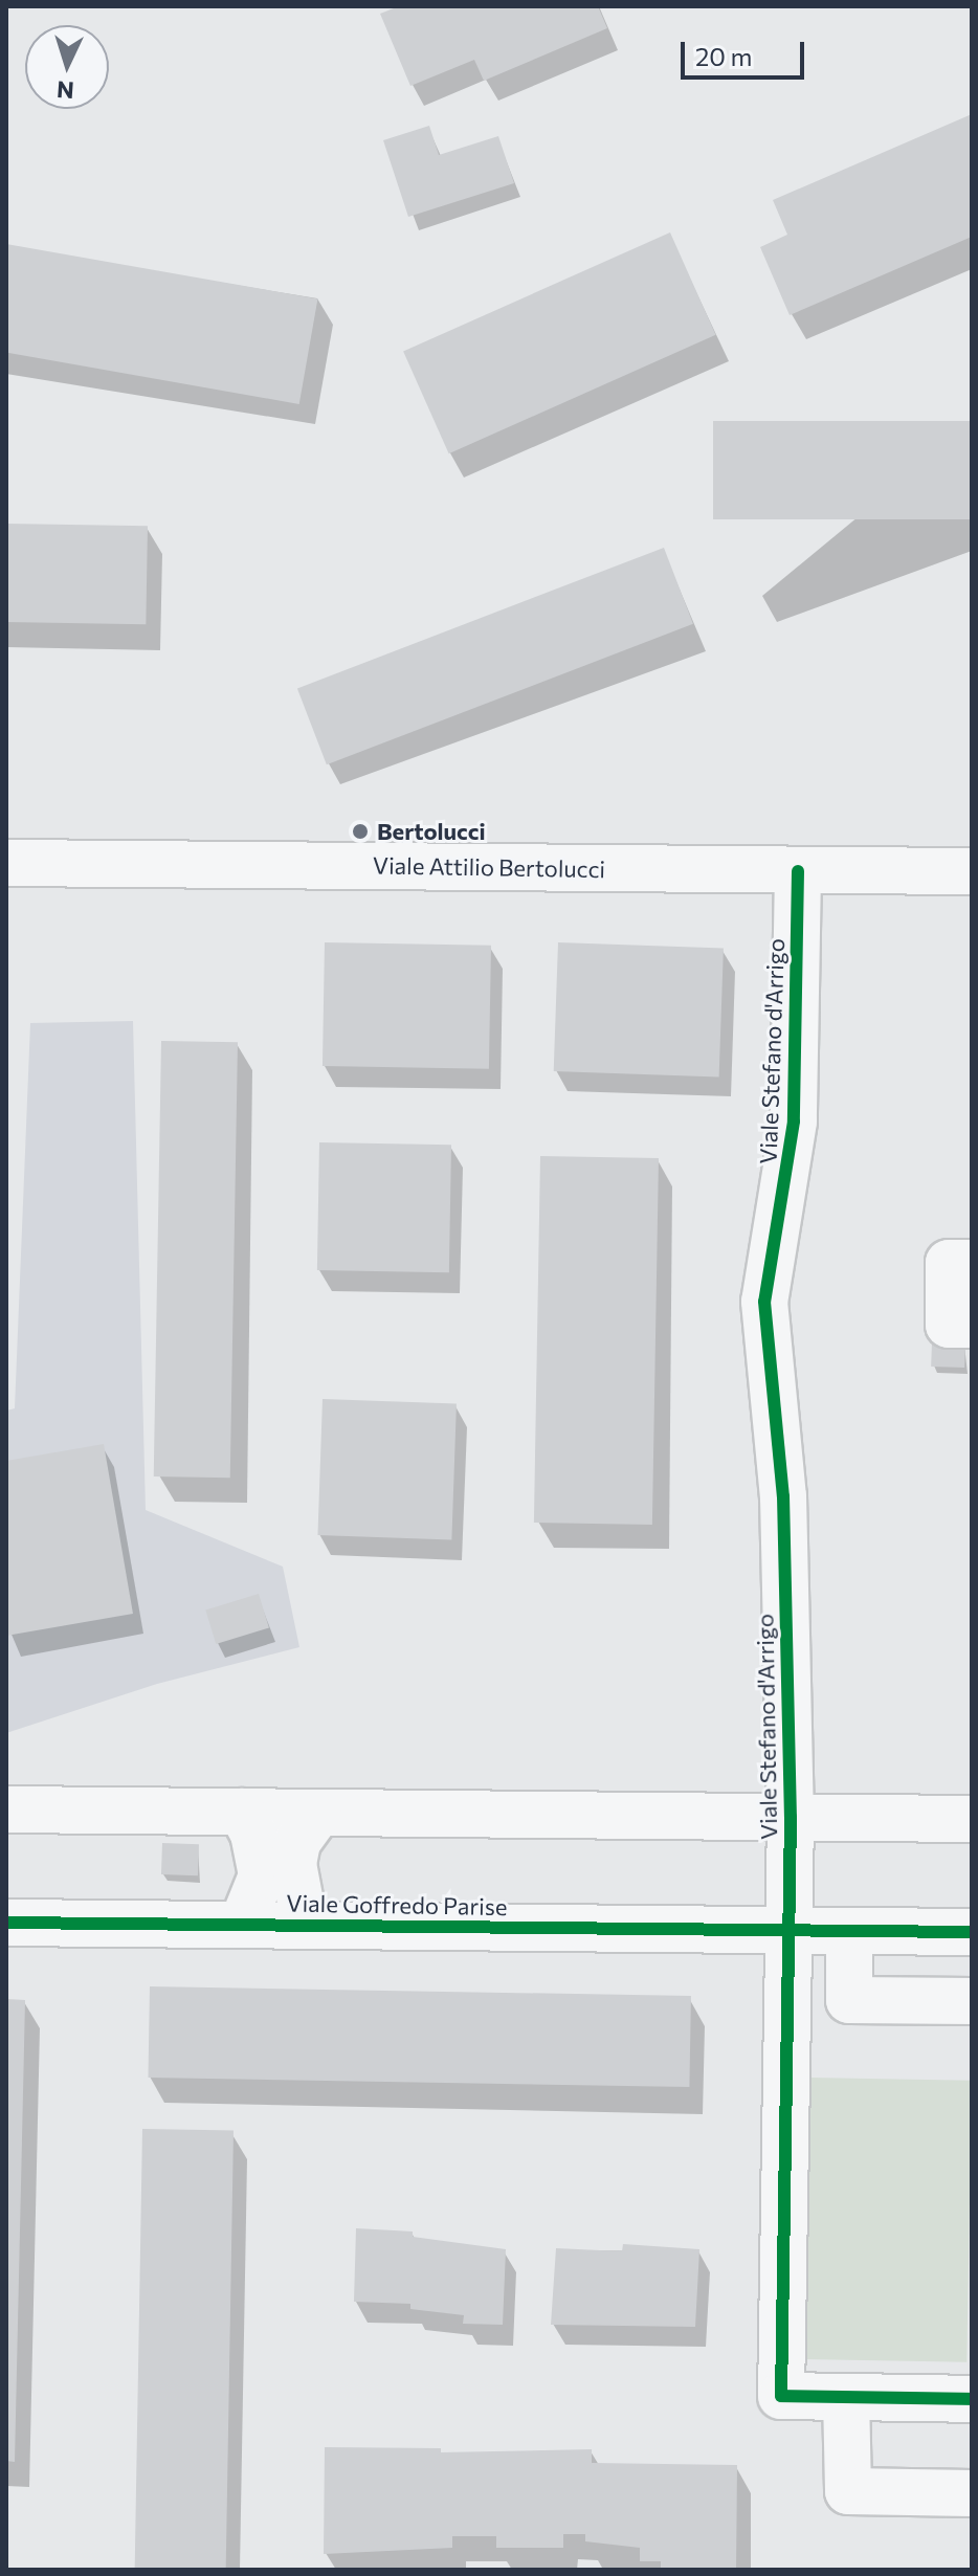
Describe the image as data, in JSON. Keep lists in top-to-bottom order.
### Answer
{
  "streets": {
    "street": ["Viale Attilio Bertolucci", "Viale Stefano d'Arrigo", "Viale Goffredo Parise"]
  },
  "crossings": [
    ["Viale Attilio Bertolucci", "Viale Stefano d'Arrigo"],
    ["Viale Stefano d'Arrigo", "Viale Goffredo Parise"]
  ],
  "places": ["Bertolucci"],
  "scale_bar": "20 m",
  "north": "bottom"
}
